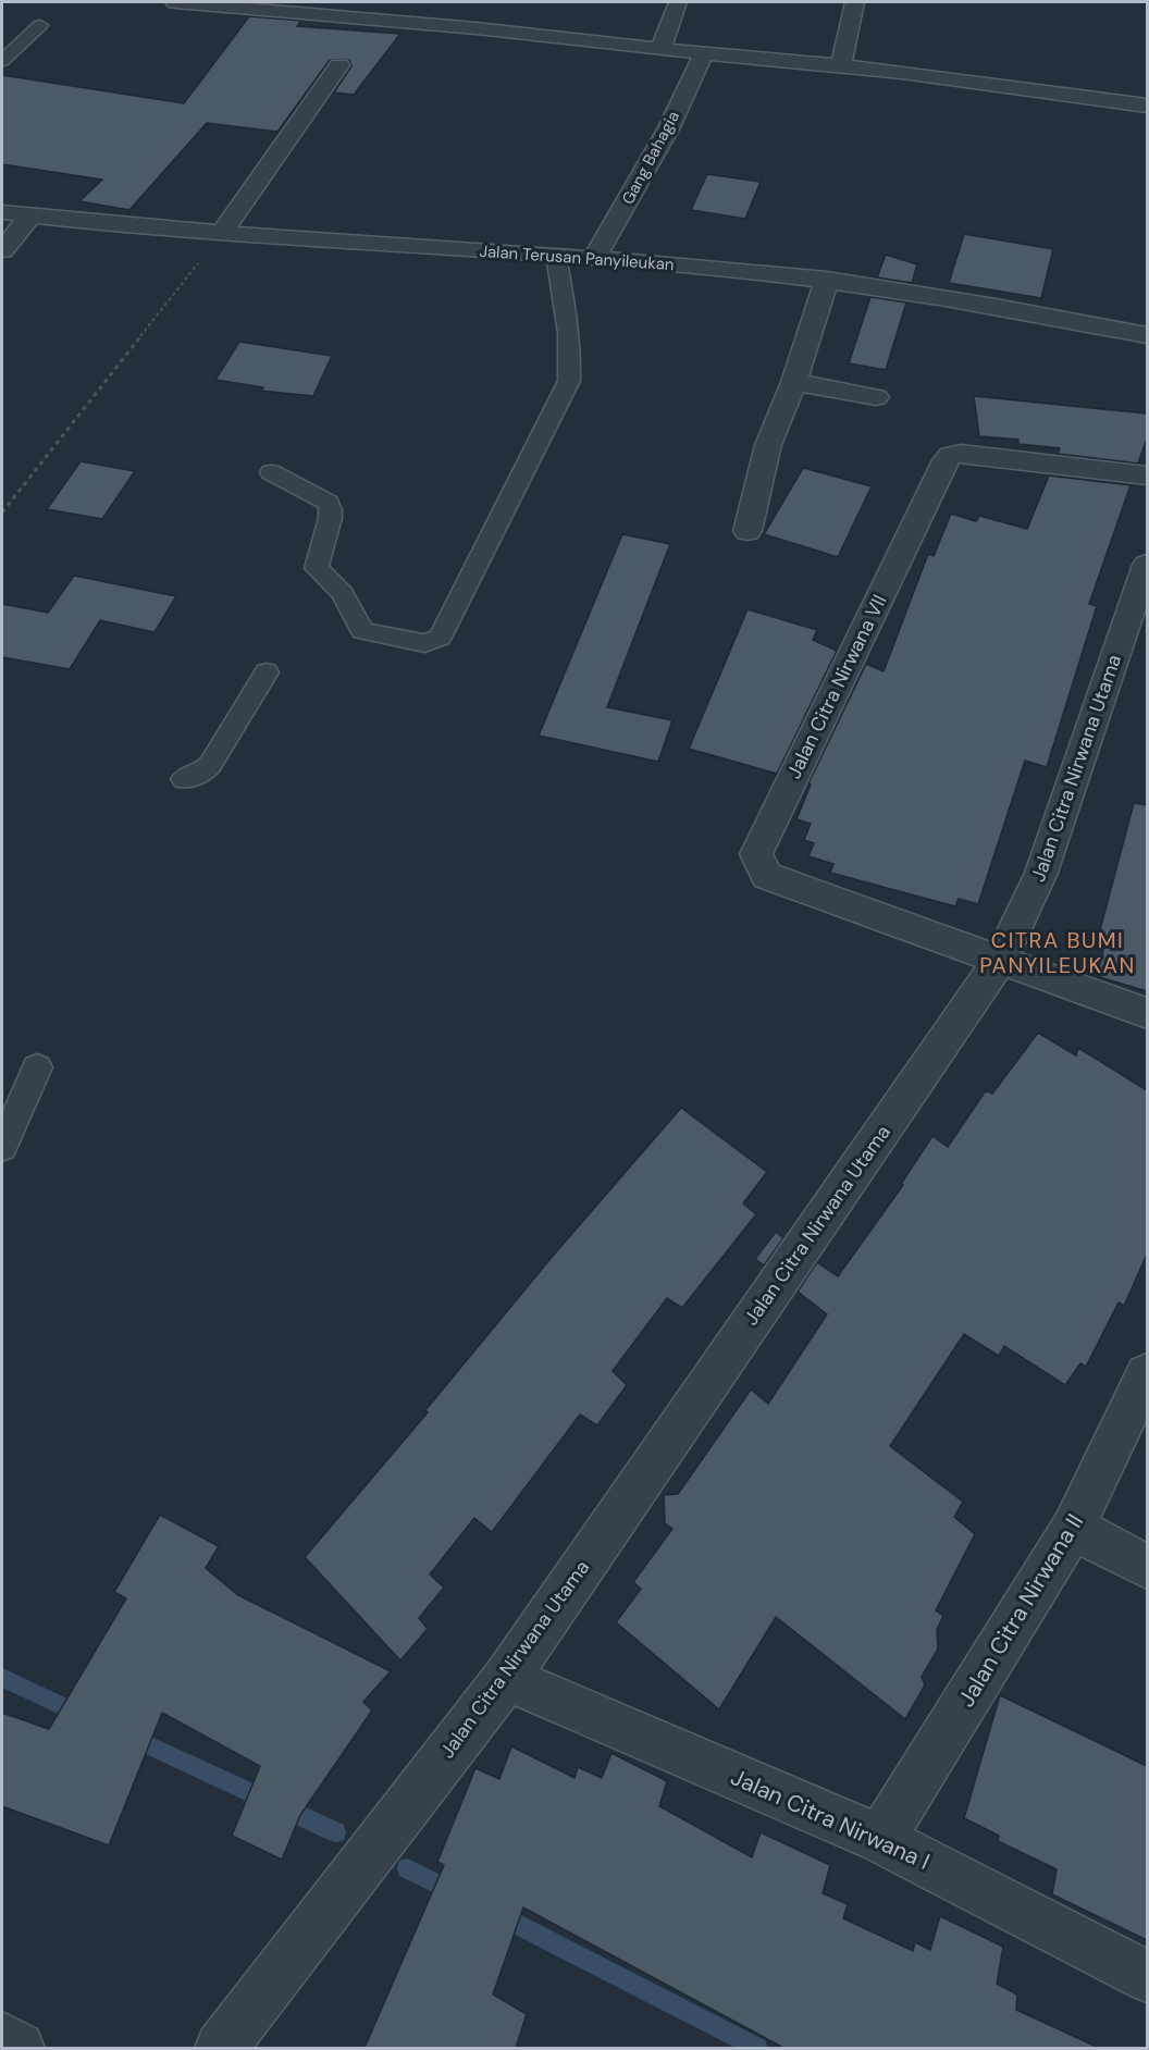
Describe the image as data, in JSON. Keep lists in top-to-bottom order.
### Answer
{
  "streets": {
    "street": [
      "Gang Bahagia",
      "Jalan Terusan Panyileukan",
      "Jalan Citra Nirwana VII",
      "Jalan Citra Nirwana Utama",
      "Jalan Citra Nirwana II",
      "Jalan Citra Nirwana I"
    ]
  },
  "crossings": [
    ["Gang Bahagia", "Jalan Terusan Panyileukan"],
    ["Jalan Citra Nirwana VII", "Jalan Citra Nirwana Utama"],
    ["Jalan Citra Nirwana Utama", "Jalan Citra Nirwana I"],
    ["Jalan Citra Nirwana II", "Jalan Citra Nirwana I"]
  ],
  "districts": ["CITRA BUMI PANYILEUKAN"]
}
